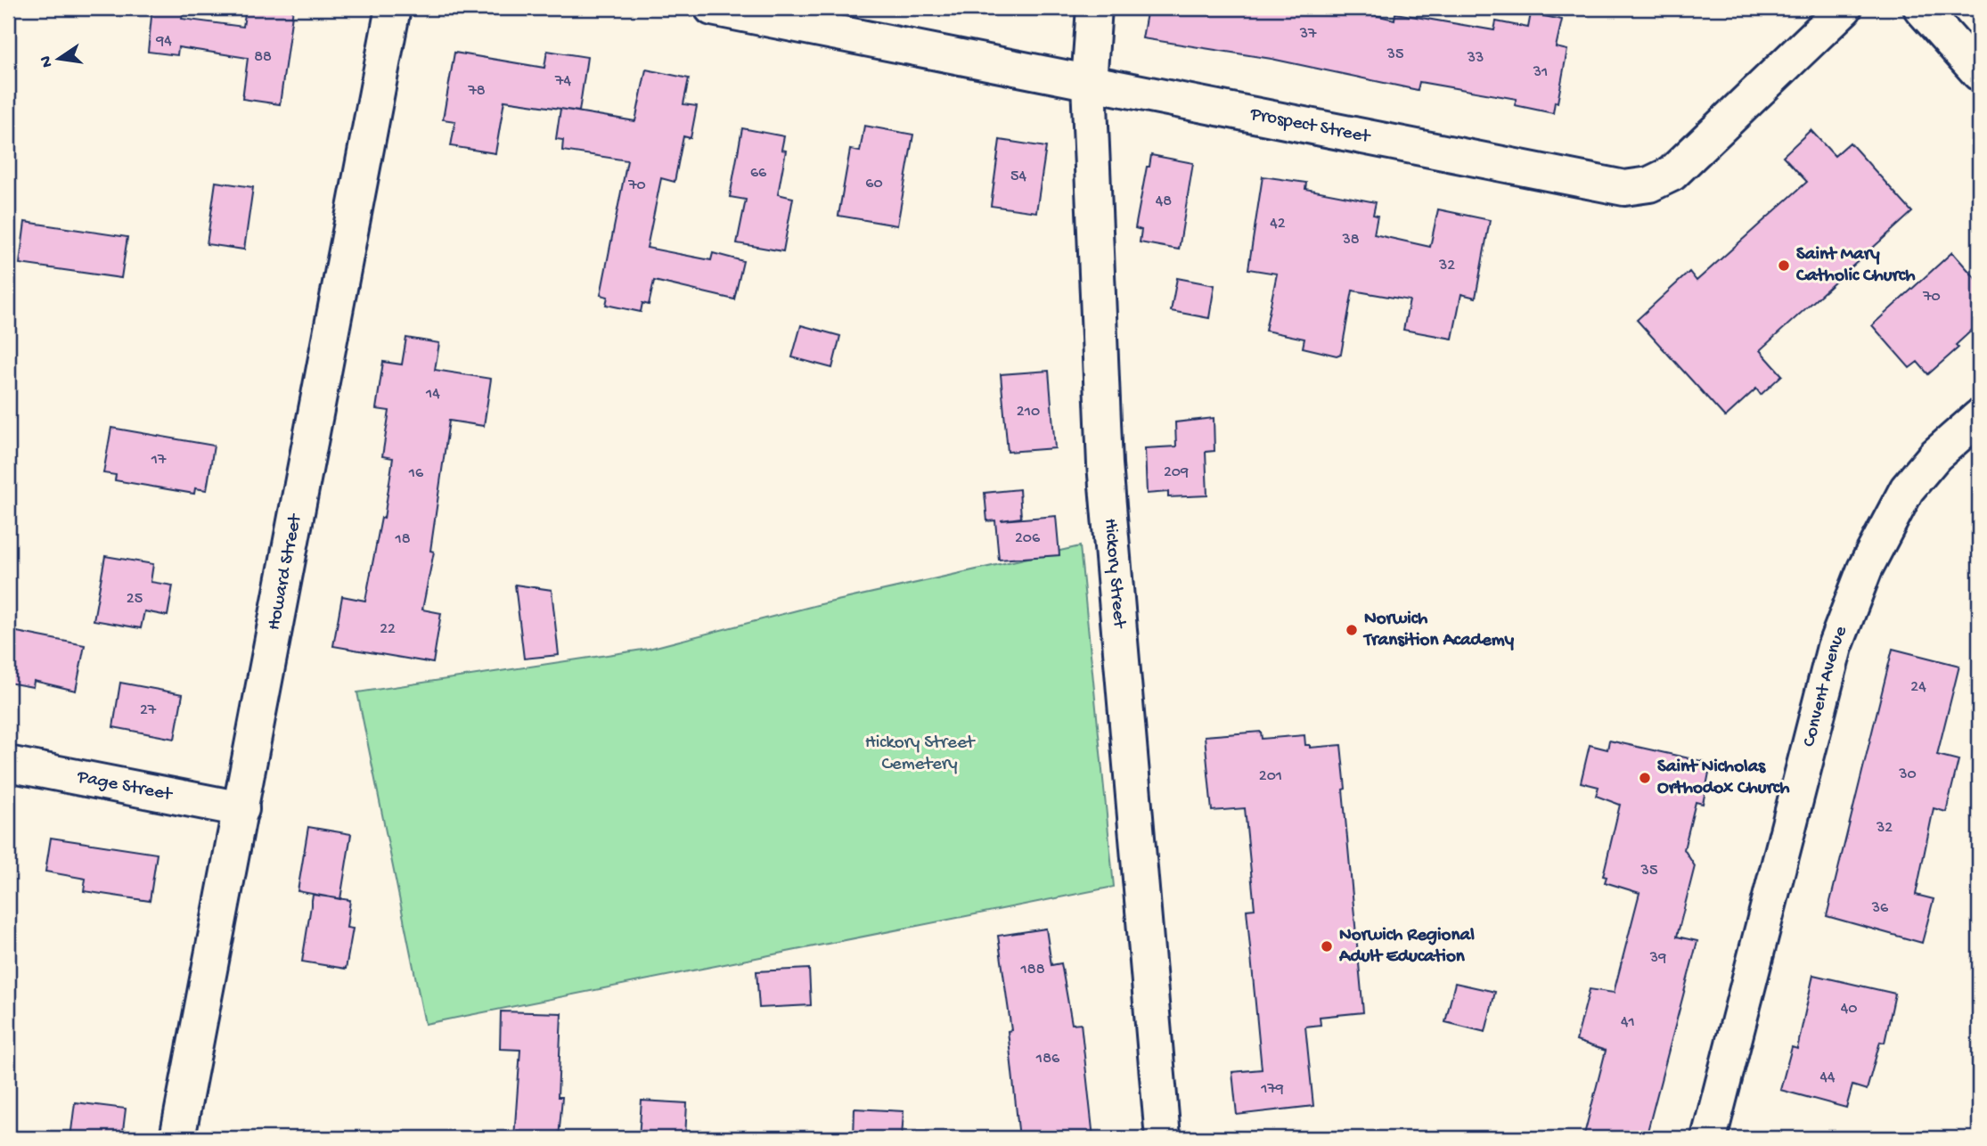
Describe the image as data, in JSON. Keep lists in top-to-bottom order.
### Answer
{
  "streets": {
    "street": [
      "Prospect Street",
      "Howard Street",
      "Hickory Street",
      "Convent Avenue",
      "Page Street"
    ]
  },
  "crossings": [
    ["Prospect Street", "Hickory Street"],
    ["Howard Street", "Page Street"]
  ],
  "parks": ["Hickory Street Cemetery"],
  "places": [
    "Saint Mary Catholic Church",
    "Norwich Transition Academy",
    "Saint Nicholas Orthodox Church",
    "Norwich Regional Adult Education"
  ],
  "house_numbers": [
    "37",
    "94",
    "35",
    "88",
    "33",
    "31",
    "74",
    "78",
    "66",
    "54",
    "60",
    "70",
    "48",
    "42",
    "38",
    "32",
    "70",
    "14",
    "210",
    "17",
    "209",
    "16",
    "206",
    "18",
    "25",
    "22",
    "24",
    "27",
    "30",
    "201",
    "32",
    "35",
    "36",
    "39",
    "188",
    "40",
    "41",
    "186",
    "44",
    "179"
  ],
  "north": "left"
}
